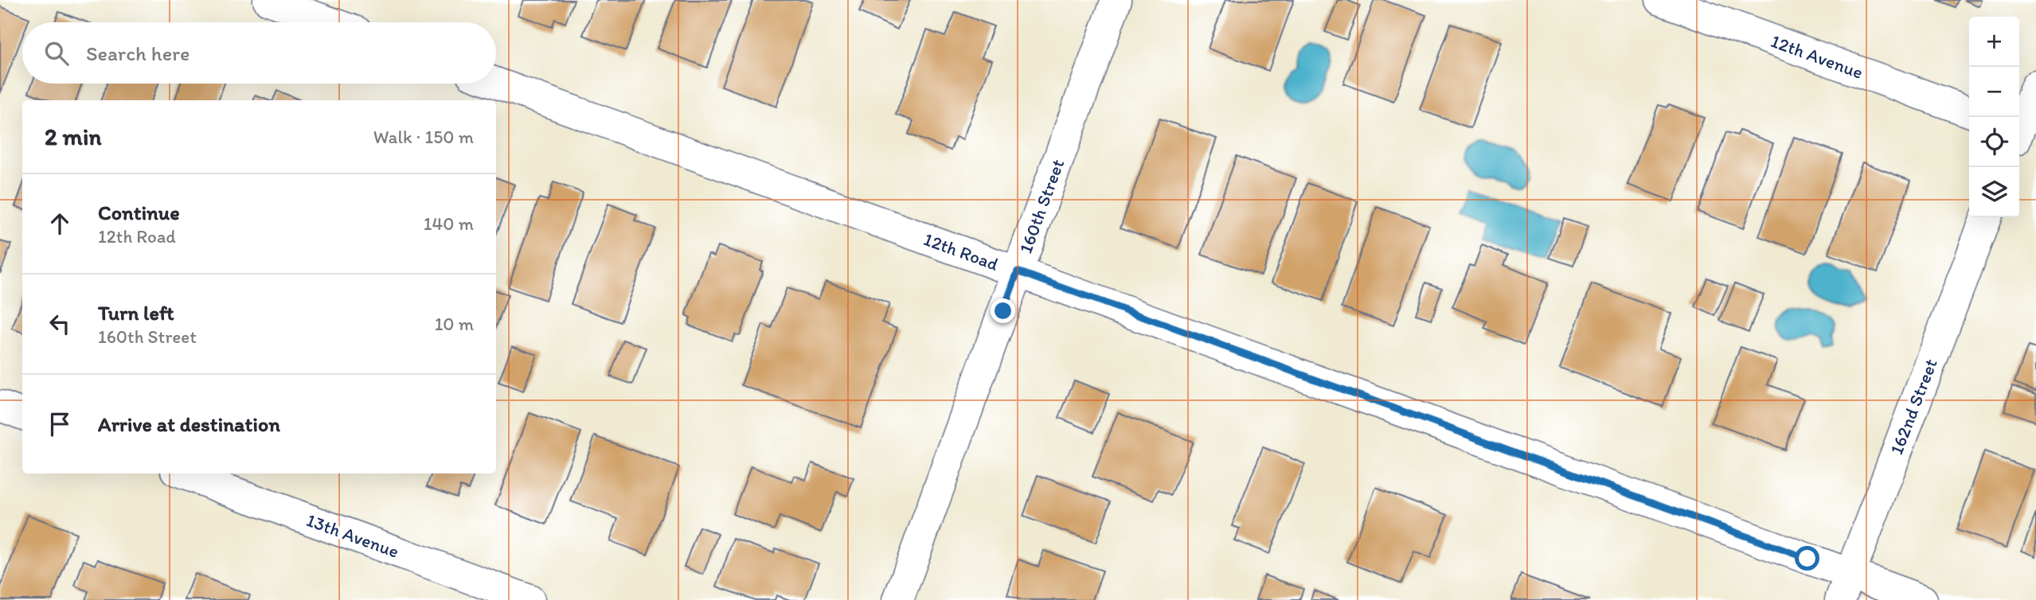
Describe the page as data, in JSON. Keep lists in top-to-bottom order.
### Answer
{
  "streets": {
    "street": [
      "12th Avenue",
      "160th Street",
      "12th Road",
      "162nd Street",
      "13th Avenue"
    ]
  },
  "crossings": [
    ["160th Street", "12th Road"],
    ["12th Road", "162nd Street"]
  ],
  "page": {
    "map_buttons": ["+", "−"],
    "search": "Search here",
    "heading": ["2 min", "Walk · 150 m"],
    "list": [
      ["Continue", "12th Road", "140 m"],
      ["Turn left", "160th Street", "10 m"],
      "Arrive at destination"
    ]
  }
}
